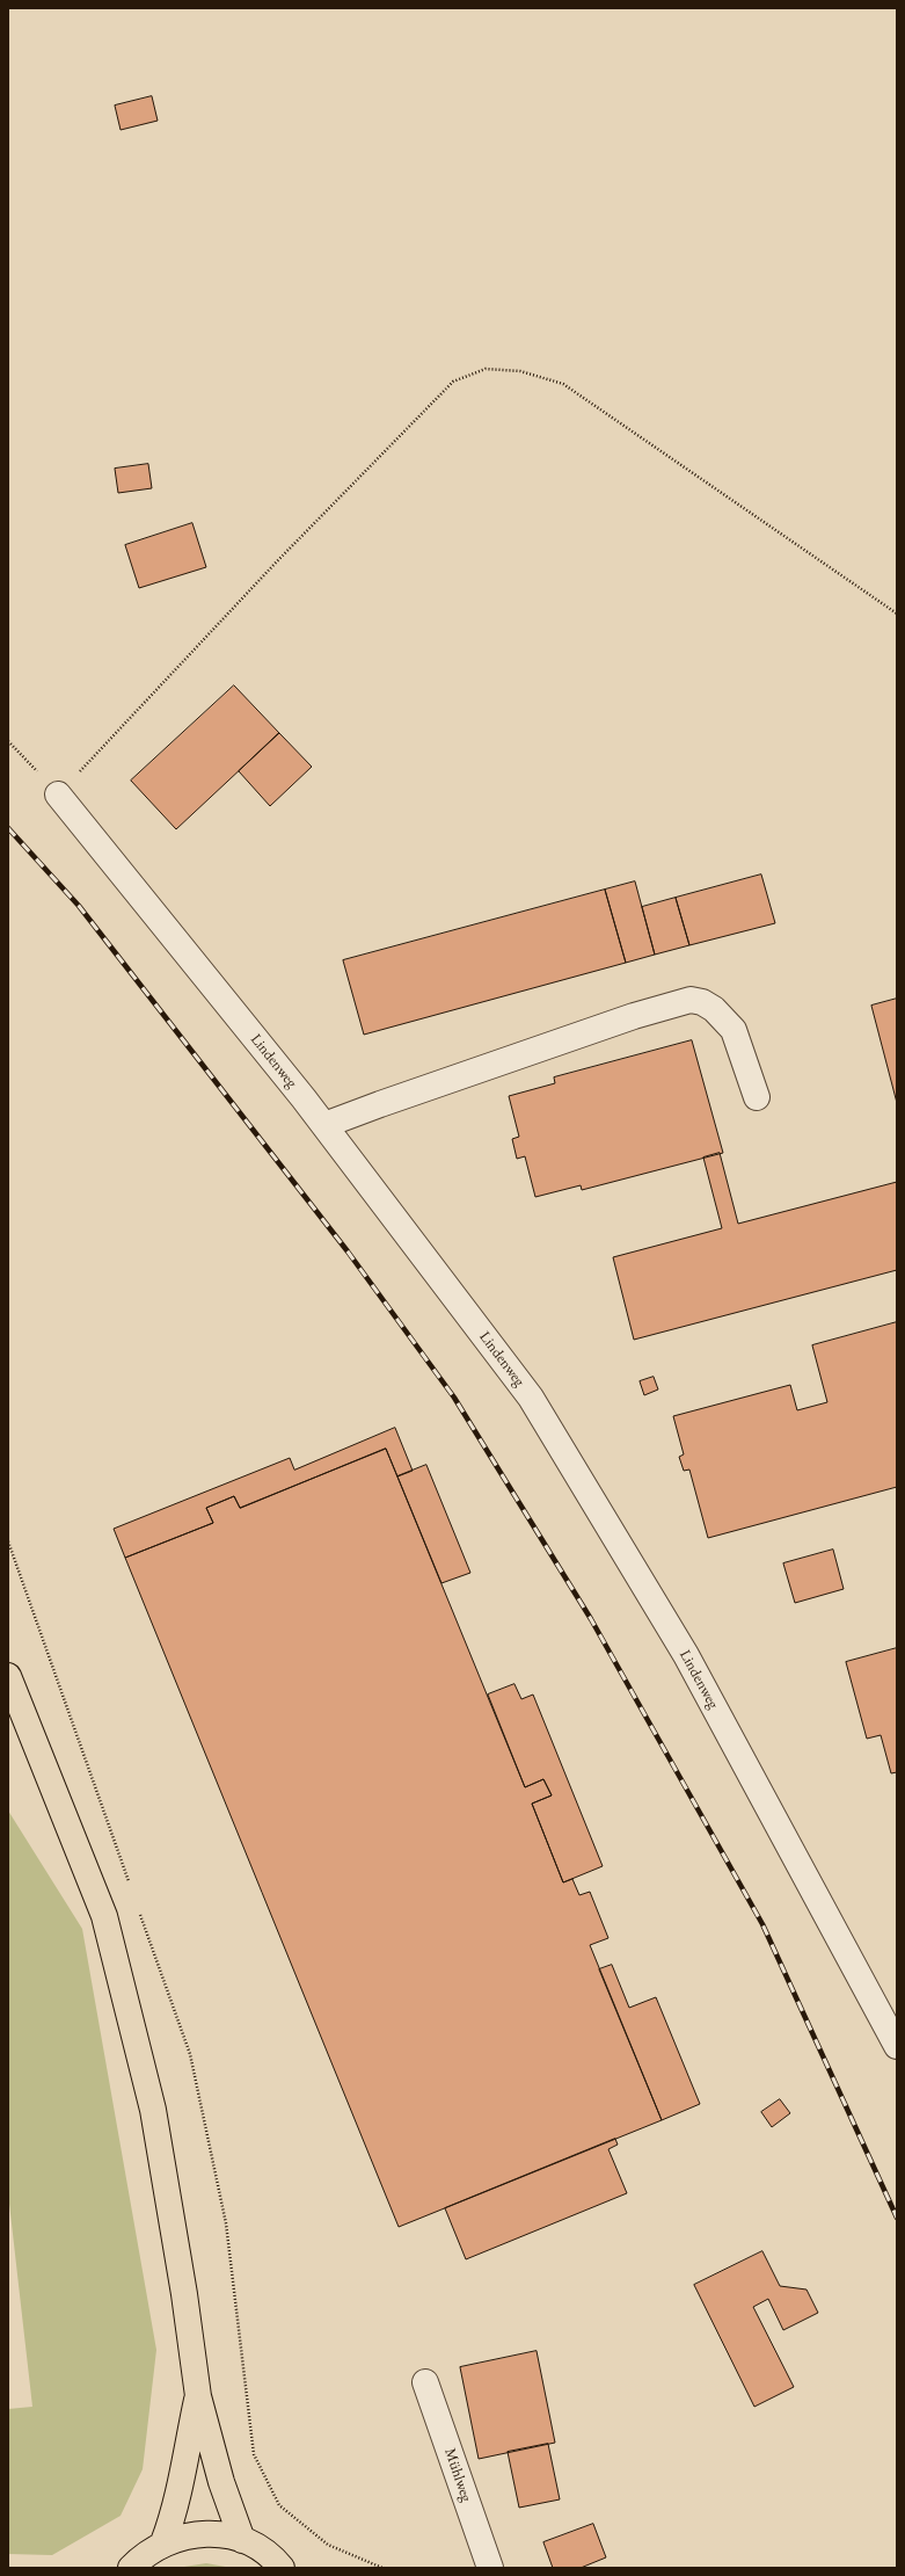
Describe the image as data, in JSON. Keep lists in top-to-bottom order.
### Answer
{
  "streets": {
    "street": ["Lindenweg", "Mühlweg"]
  }
}
